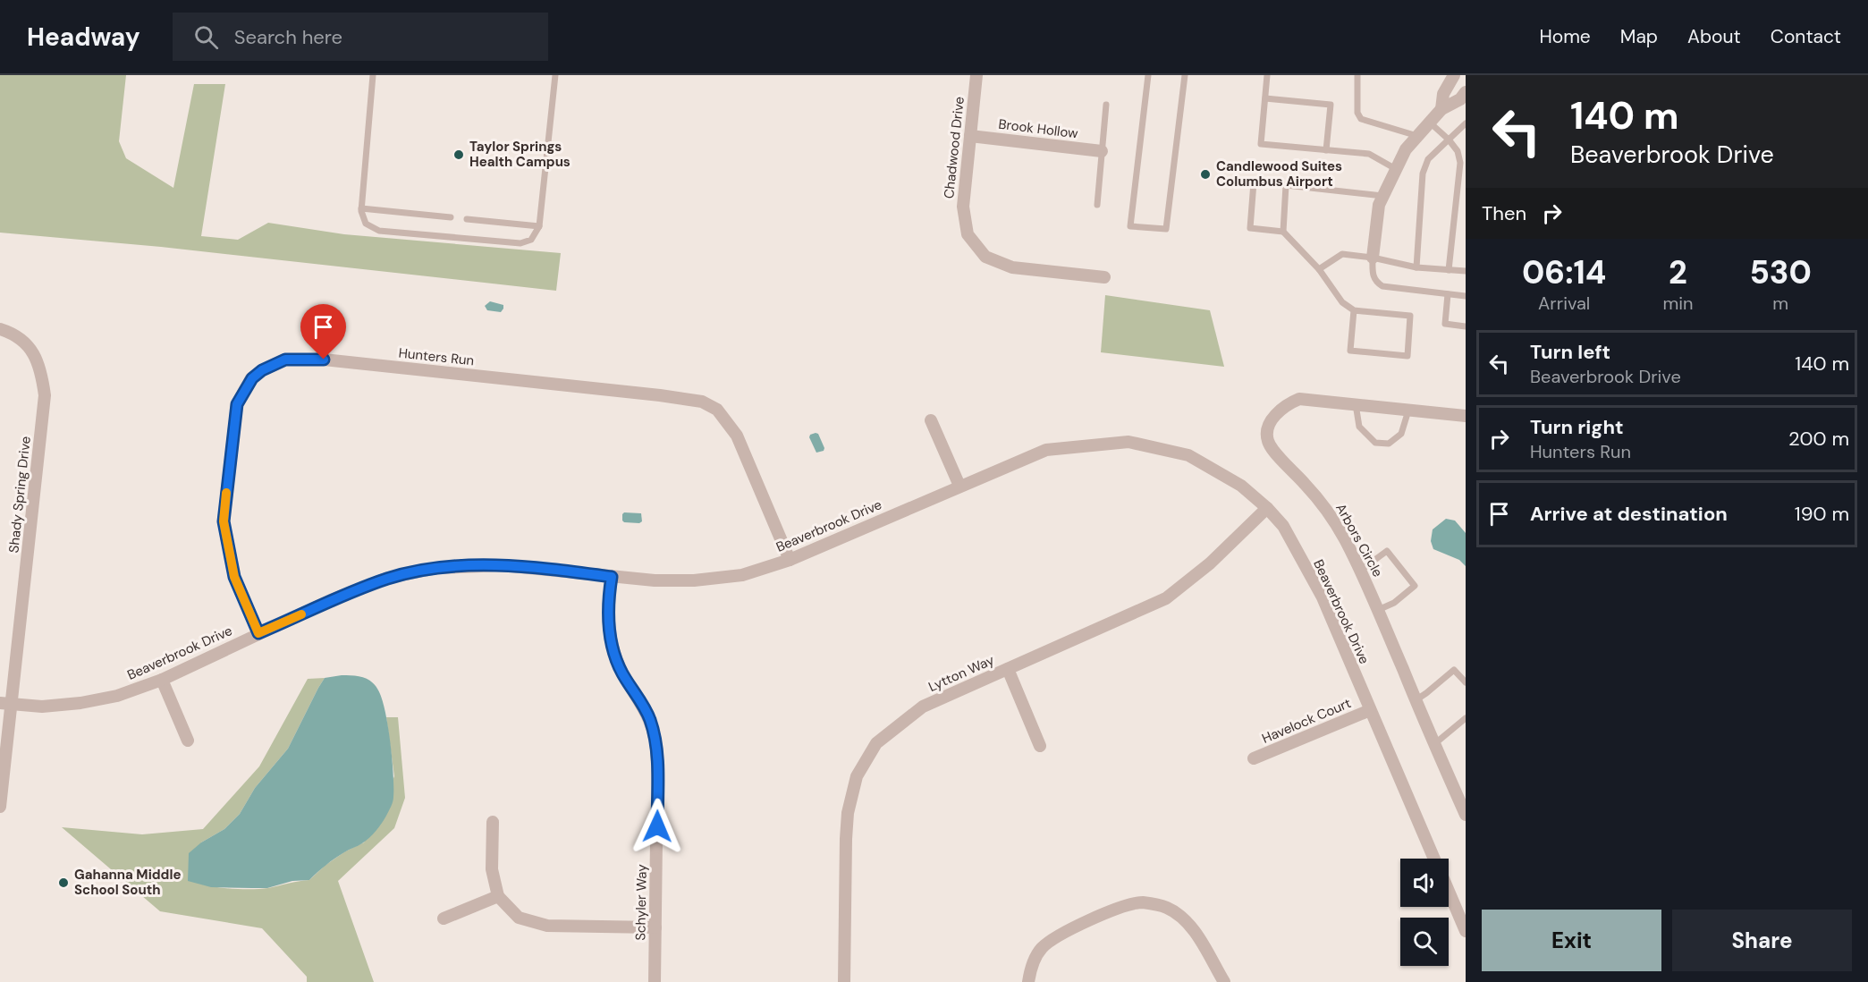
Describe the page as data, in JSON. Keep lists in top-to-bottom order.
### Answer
{
  "streets": {
    "street": [
      "Brook Hollow",
      "Chadwood Drive",
      "Hunters Run",
      "Shady Spring Drive",
      "Beaverbrook Drive",
      "Arbors Circle",
      "Lytton Way",
      "Havelock Court",
      "Schyler Way"
    ]
  },
  "crossings": [
    ["Brook Hollow", "Chadwood Drive"],
    ["Hunters Run", "Beaverbrook Drive"],
    ["Shady Spring Drive", "Beaverbrook Drive"],
    ["Beaverbrook Drive", "Lytton Way"],
    ["Beaverbrook Drive", "Havelock Court"],
    ["Beaverbrook Drive", "Schyler Way"]
  ],
  "places": ["Taylor Springs Health Campus", "Candlewood Suites Columbus Airport", "Gahanna Middle School South"],
  "page": {
    "header": "Headway",
    "search": "Search here",
    "nav": [
      "Home",
      "Map",
      "About",
      "Contact"
    ],
    "turn": ["140 m", "Beaverbrook Drive"],
    "then": "Then",
    "eta": [
      "06:14",
      "Arrival",
      "2",
      "min",
      "530",
      "m"
    ],
    "list": [
      {
        "name": "Turn left",
        "note": "Beaverbrook Drive",
        "value": "140 m"
      },
      {
        "name": "Turn right",
        "note": "Hunters Run",
        "value": "200 m"
      },
      {
        "name": "Arrive at destination",
        "value": "190 m"
      }
    ],
    "buttons": ["Exit", "Share"]
  }
}
